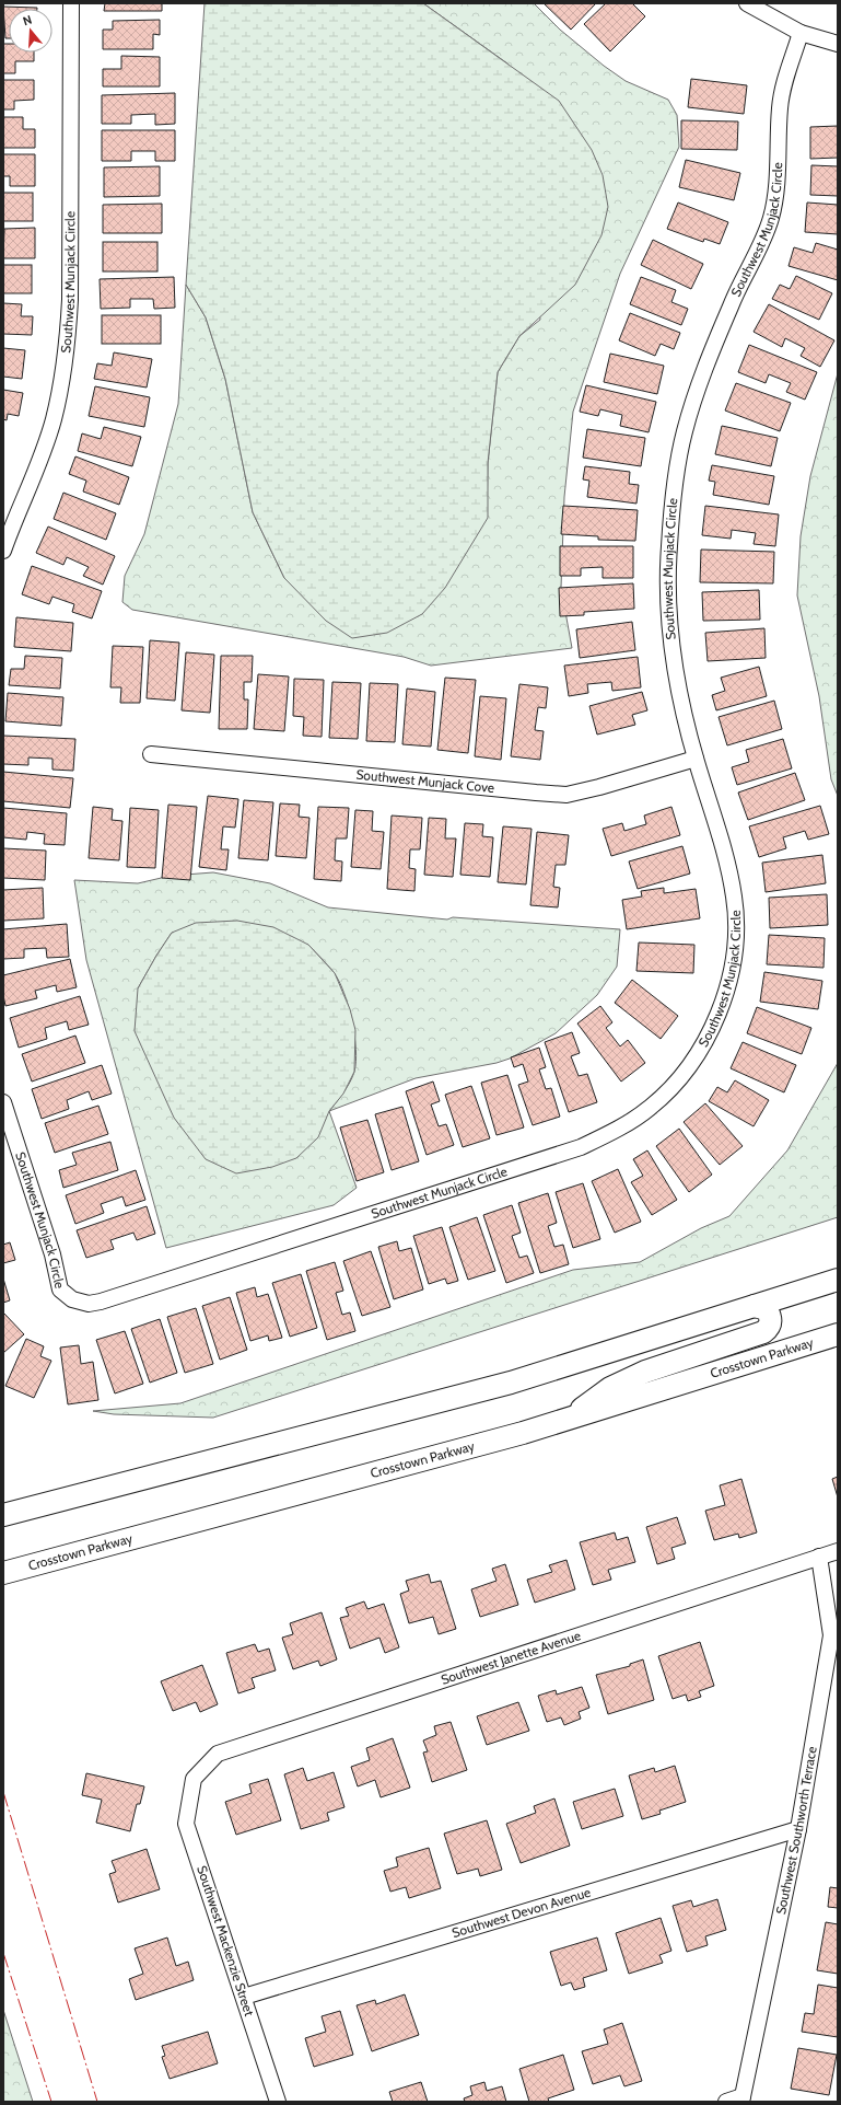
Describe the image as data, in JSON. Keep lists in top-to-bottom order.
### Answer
{
  "streets": {
    "main road": ["Crosstown Parkway"],
    "street": [
      "Southwest Munjack Circle",
      "Southwest Munjack Cove",
      "Southwest Janette Avenue",
      "Southwest Southworth Terrace",
      "Southwest Devon Avenue",
      "Southwest Mackenzie Street"
    ]
  },
  "crossings": [
    ["Southwest Munjack Circle", "Southwest Munjack Cove"],
    ["Southwest Janette Avenue", "Southwest Southworth Terrace"],
    ["Southwest Janette Avenue", "Southwest Mackenzie Street"],
    ["Southwest Southworth Terrace", "Southwest Devon Avenue"],
    ["Southwest Devon Avenue", "Southwest Mackenzie Street"]
  ],
  "north": "top"
}
